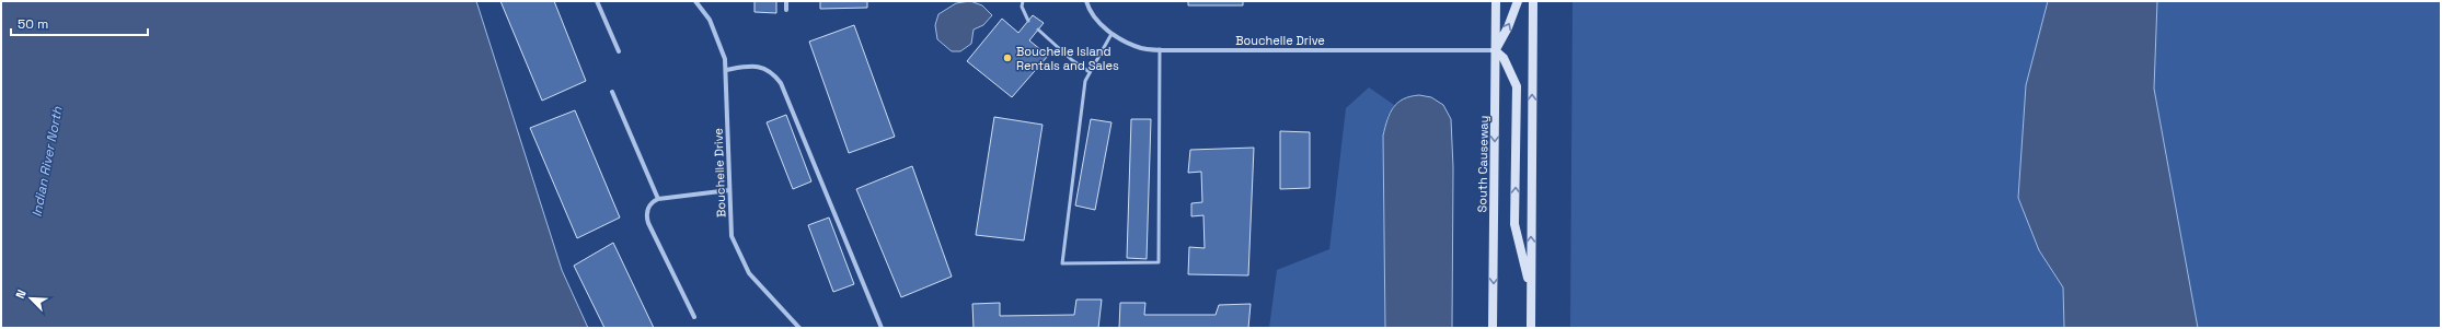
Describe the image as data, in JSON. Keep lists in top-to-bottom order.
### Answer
{
  "streets": {
    "main road": ["South Causeway"],
    "street": ["Bouchelle Drive"]
  },
  "crossings": [
    ["Bouchelle Drive", "South Causeway"]
  ],
  "water": ["Indian River North"],
  "places": ["Bouchelle Island Rentals and Sales"],
  "scale_bar": "50 m",
  "north": "top left"
}
